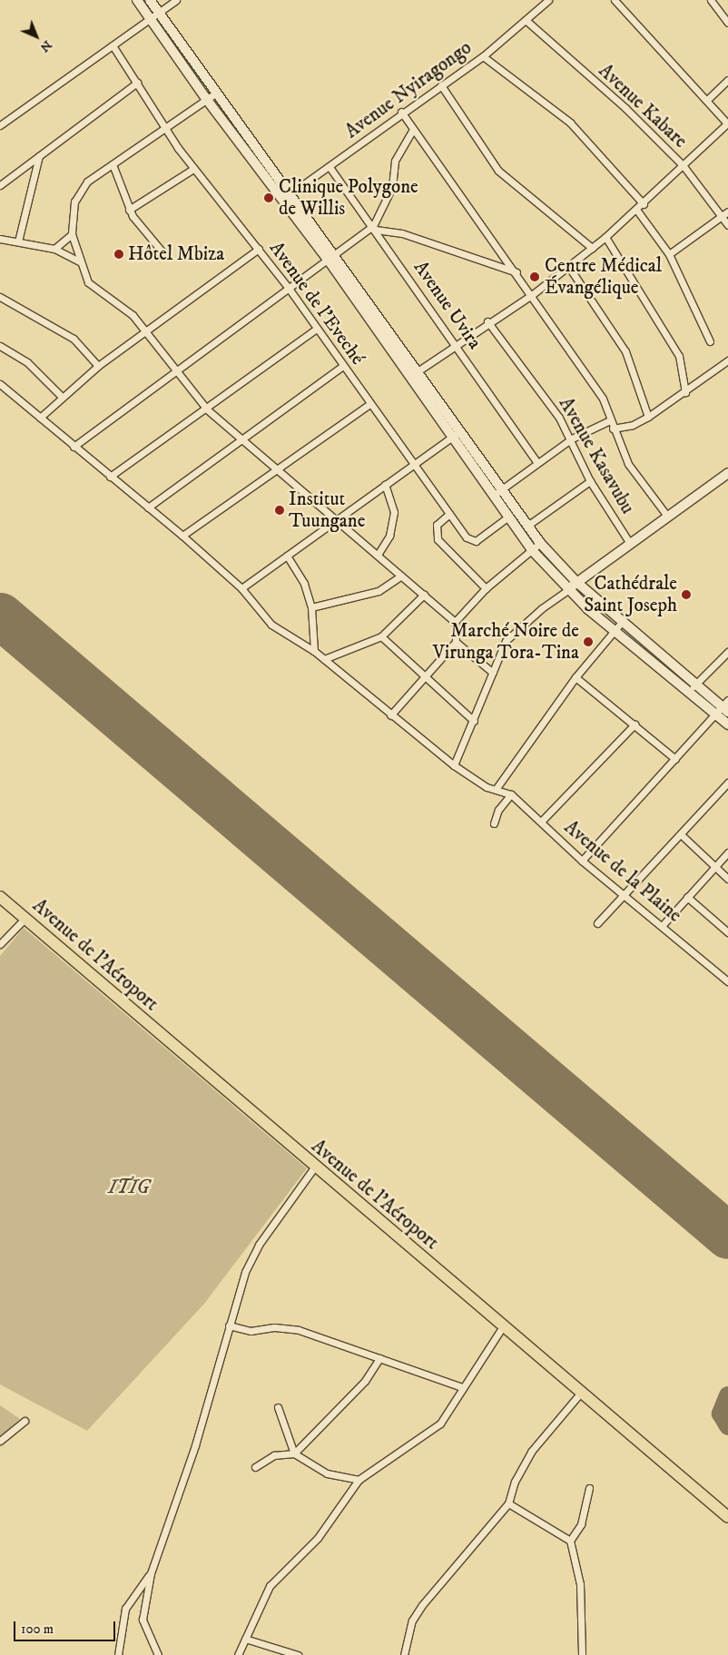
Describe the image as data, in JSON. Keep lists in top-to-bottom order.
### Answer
{
  "streets": {
    "highway": ["Avenue de l'Aéroport"],
    "street": [
      "Avenue Nyiragongo",
      "Avenue Kabare",
      "Avenue de l'Eveché",
      "Avenue Uvira",
      "Avenue Kasavubu",
      "Avenue de la Plaine"
    ]
  },
  "crossings": [
    ["Avenue Nyiragongo", "Avenue Kabare"],
    ["Avenue Nyiragongo", "Avenue Uvira"]
  ],
  "parks": ["ITIG"],
  "places": [
    "Clinique Polygone de Willis",
    "Hôtel Mbiza",
    "Centre Médical Évangélique",
    "Institut Tuungane",
    "Cathédrale Saint Joseph",
    "Marché Noire de Virunga Tora-Tina"
  ],
  "scale_bar": "100 m",
  "north": "bottom right"
}
